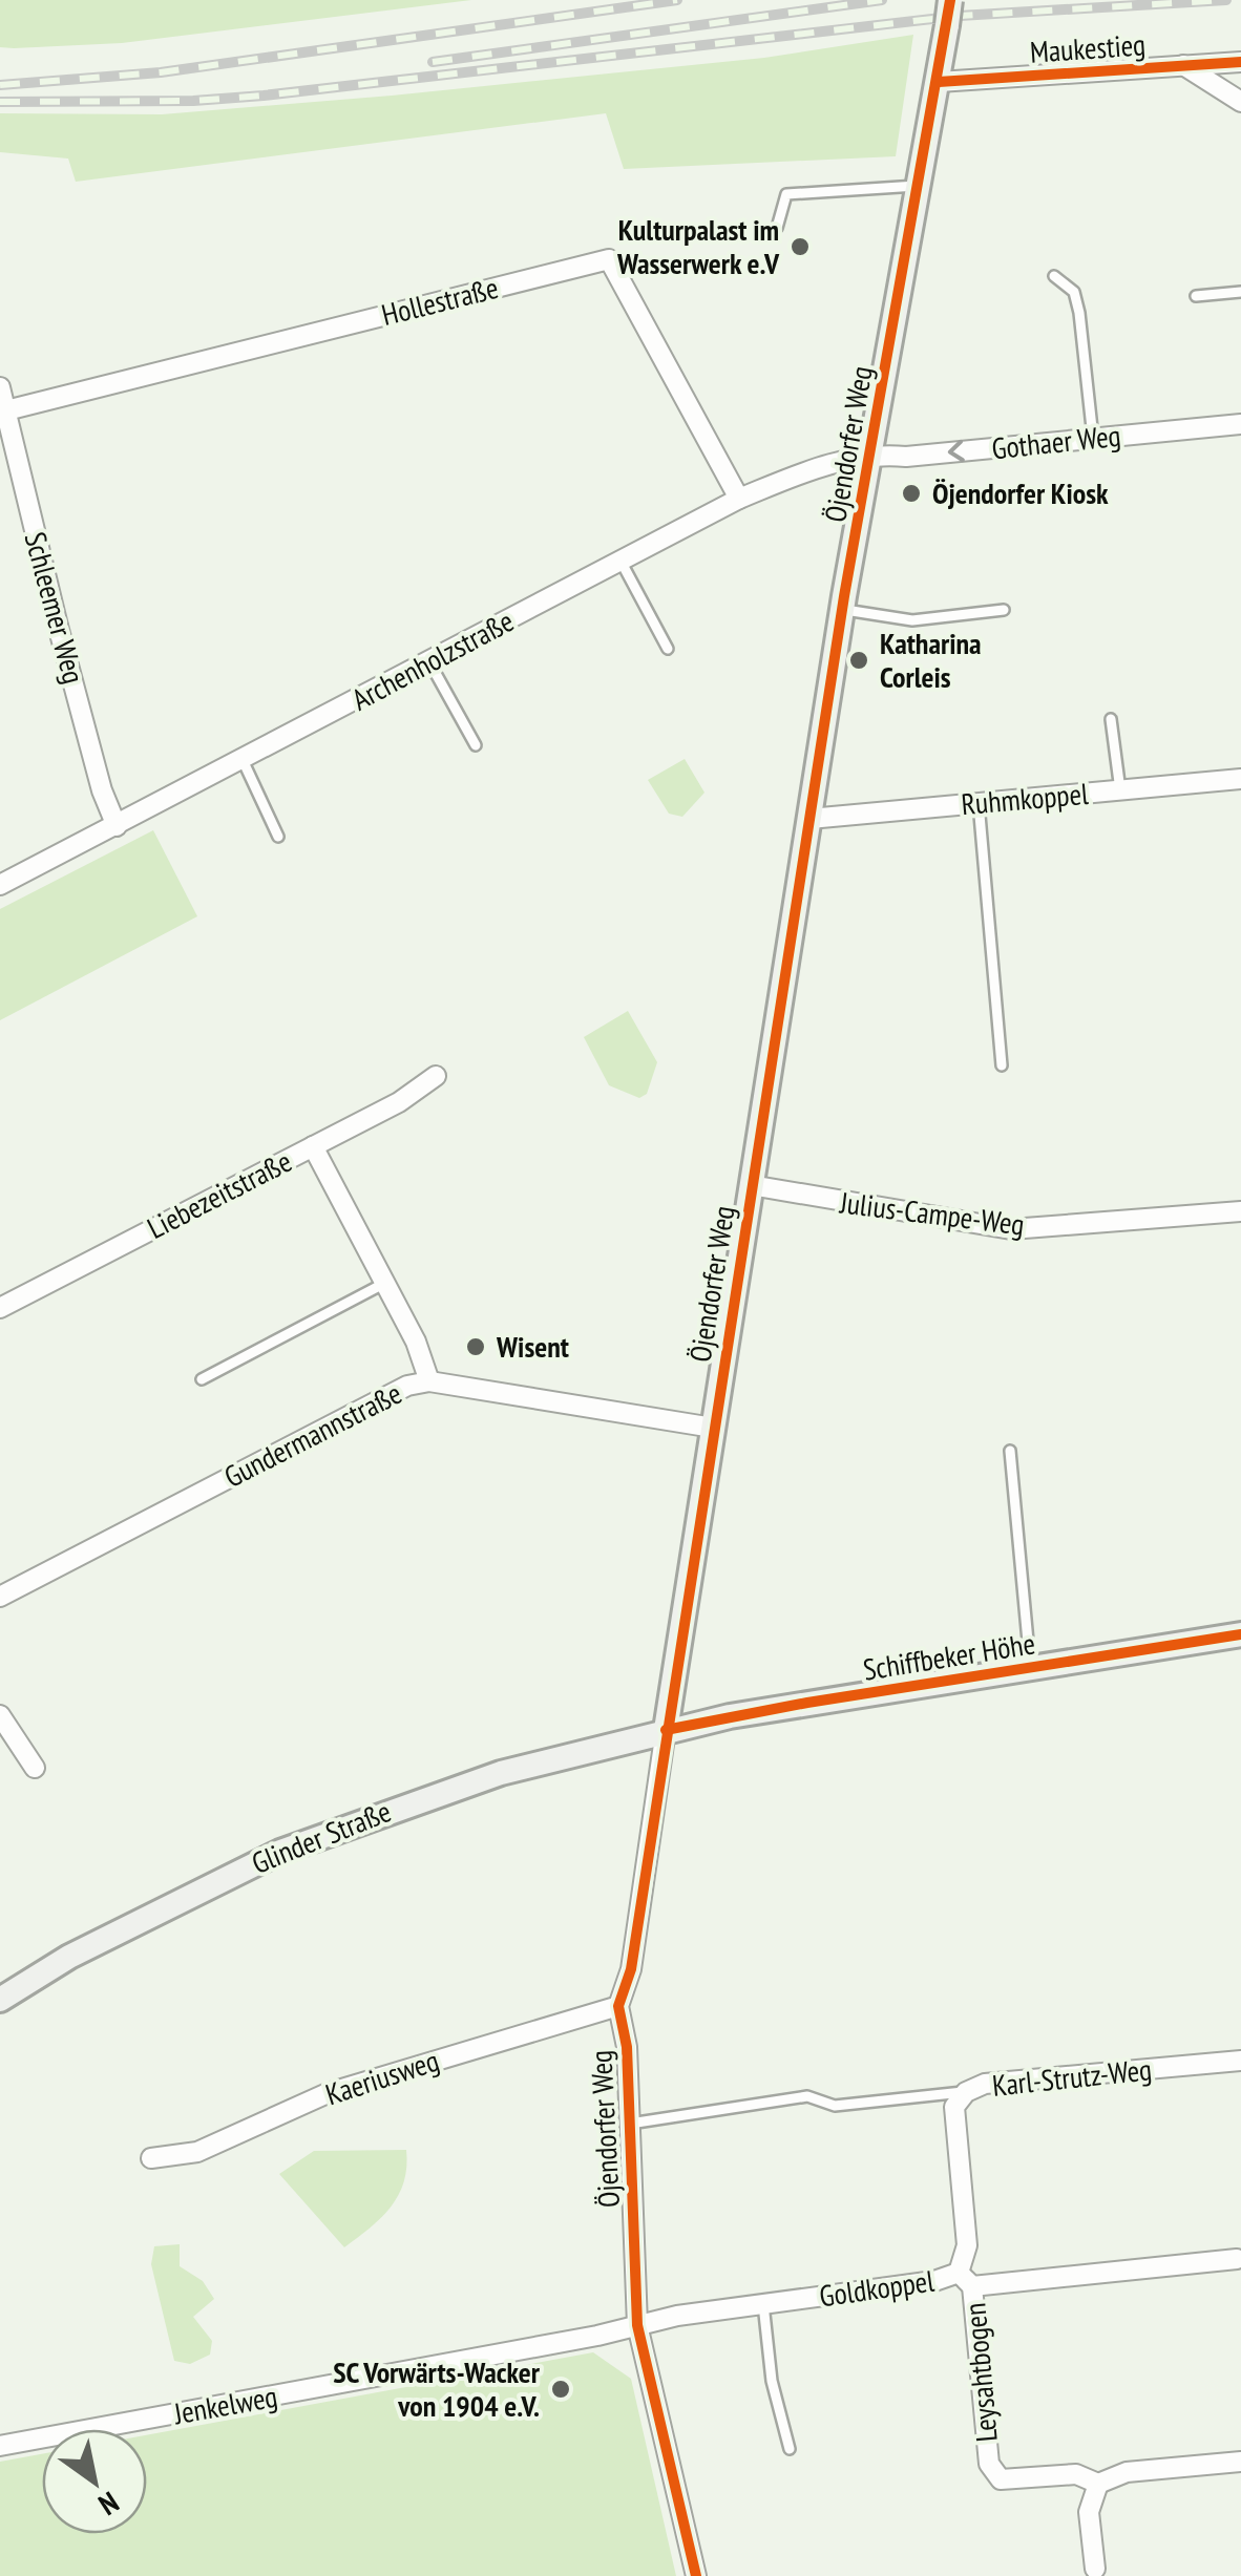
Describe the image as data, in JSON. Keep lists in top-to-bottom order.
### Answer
{
  "streets": {
    "street": [
      "Maukestieg",
      "Hollestraße",
      "Gothaer Weg",
      "Öjendorfer Weg",
      "Schleemer Weg",
      "Archenholzstraße",
      "Ruhmkoppel",
      "Liebezeitstraße",
      "Julius-Campe-Weg",
      "Gundermannstraße",
      "Schiffbeker Höhe",
      "Glinder Straße",
      "Kaeriusweg",
      "Karl-Strutz-Weg",
      "Goldkoppel",
      "Leysahtbogen",
      "Jenkelweg"
    ]
  },
  "crossings": [
    ["Maukestieg", "Öjendorfer Weg"],
    ["Hollestraße", "Schleemer Weg"],
    ["Hollestraße", "Archenholzstraße"],
    ["Gothaer Weg", "Öjendorfer Weg"],
    ["Gothaer Weg", "Archenholzstraße"],
    ["Öjendorfer Weg", "Archenholzstraße"],
    ["Öjendorfer Weg", "Ruhmkoppel"],
    ["Öjendorfer Weg", "Julius-Campe-Weg"],
    ["Öjendorfer Weg", "Gundermannstraße"],
    ["Öjendorfer Weg", "Schiffbeker Höhe"],
    ["Öjendorfer Weg", "Glinder Straße"],
    ["Öjendorfer Weg", "Kaeriusweg"],
    ["Öjendorfer Weg", "Goldkoppel"],
    ["Öjendorfer Weg", "Jenkelweg"],
    ["Schleemer Weg", "Archenholzstraße"],
    ["Schiffbeker Höhe", "Glinder Straße"],
    ["Karl-Strutz-Weg", "Goldkoppel"],
    ["Karl-Strutz-Weg", "Leysahtbogen"],
    ["Goldkoppel", "Leysahtbogen"],
    ["Goldkoppel", "Jenkelweg"]
  ],
  "one_way": ["Gothaer Weg"],
  "places": [
    "Kulturpalast im Wasserwerk e.V",
    "Öjendorfer Kiosk",
    "Katharina Corleis",
    "Wisent",
    "SC Vorwärts-Wacker von 1904 e.V."
  ],
  "north": "bottom right"
}
